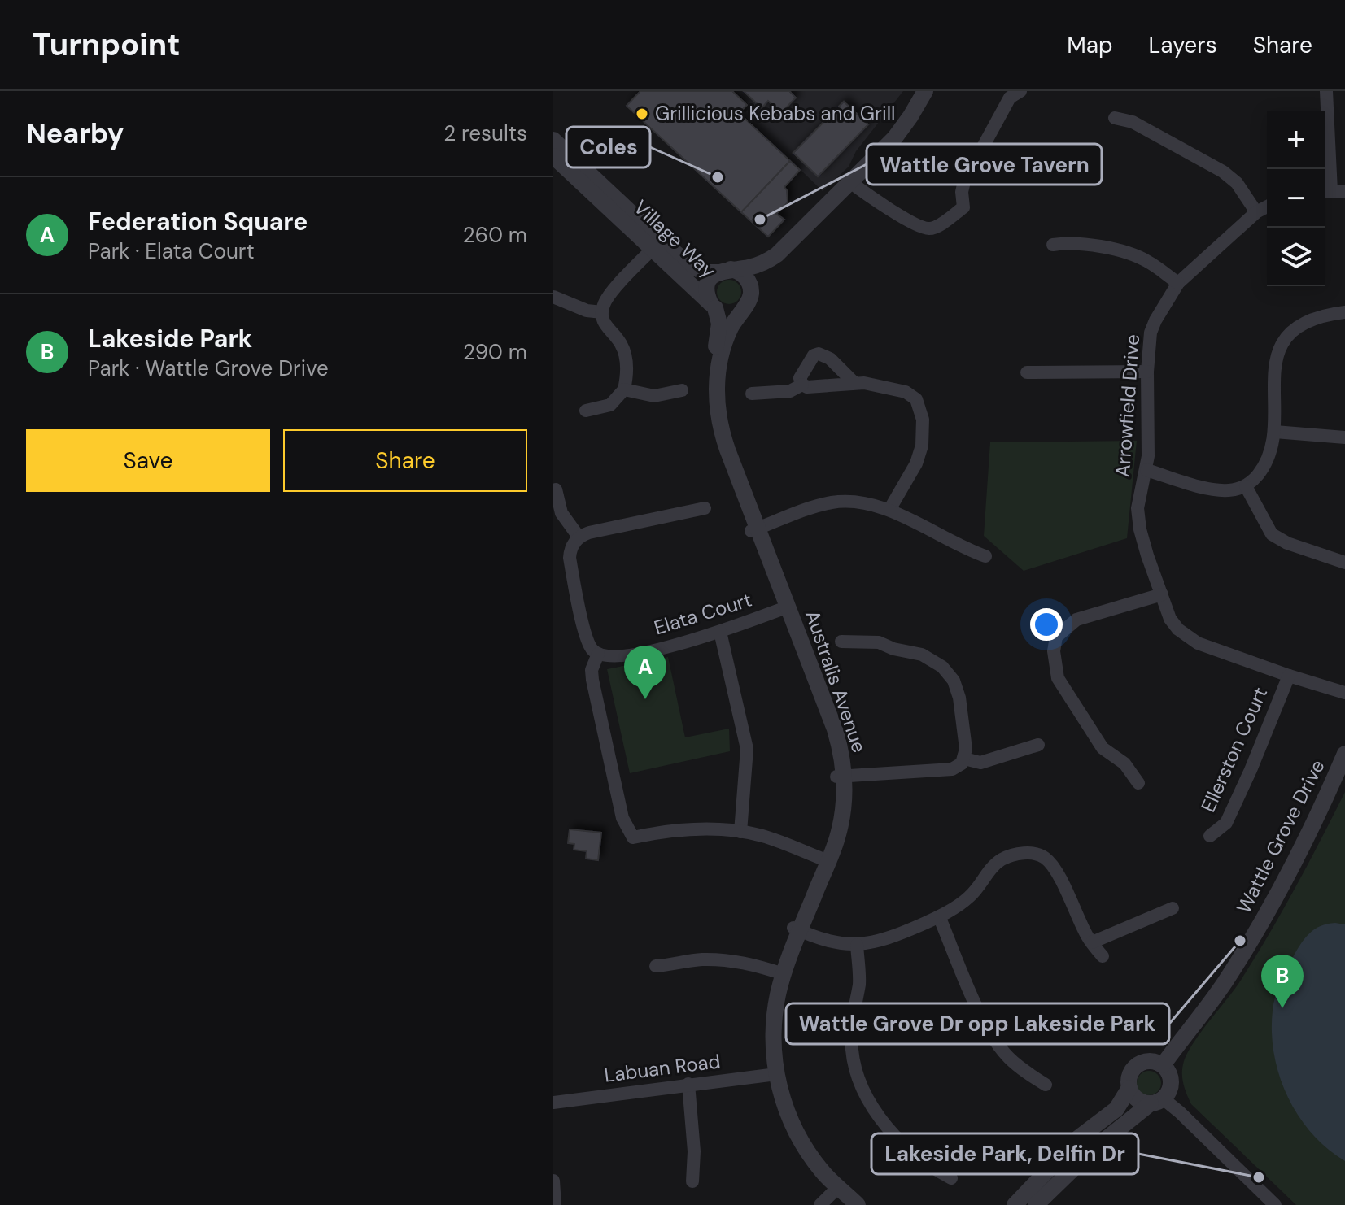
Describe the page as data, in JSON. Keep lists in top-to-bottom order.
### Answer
{
  "streets": {
    "street": [
      "Village Way",
      "Arrowfield Drive",
      "Elata Court",
      "Australis Avenue",
      "Ellerston Court",
      "Wattle Grove Drive",
      "Labuan Road"
    ]
  },
  "crossings": [
    ["Village Way", "Australis Avenue"],
    ["Arrowfield Drive", "Ellerston Court"],
    ["Elata Court", "Australis Avenue"],
    ["Australis Avenue", "Labuan Road"]
  ],
  "places": [
    "Grillicious Kebabs and Grill",
    "Coles",
    "Wattle Grove Tavern",
    "Wattle Grove Dr opp Lakeside Park",
    "Lakeside Park, Delfin Dr"
  ],
  "page": {
    "header": "Turnpoint",
    "nav": ["Map", "Layers", "Share"],
    "heading": ["Nearby", "2 results"],
    "map_buttons": ["+", "−"],
    "list": [
      {
        "mark": "A",
        "name": "Federation Square",
        "note": "Park · Elata Court",
        "value": "260 m"
      },
      {
        "mark": "B",
        "name": "Lakeside Park",
        "note": "Park · Wattle Grove Drive",
        "value": "290 m"
      }
    ],
    "buttons": ["Save", "Share"],
    "pins": ["A", "B"]
  }
}
